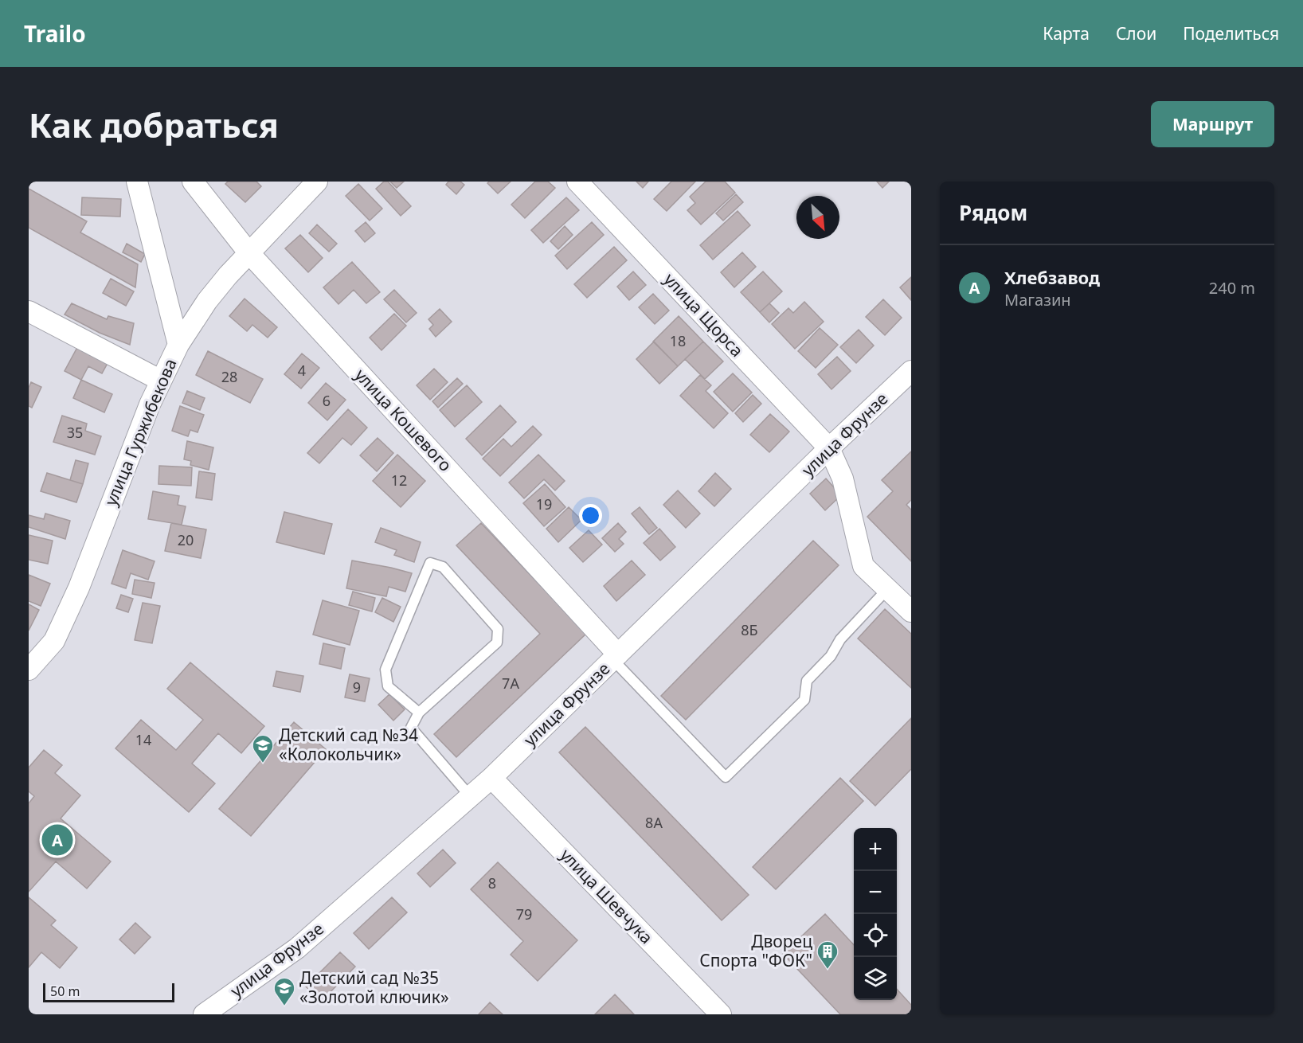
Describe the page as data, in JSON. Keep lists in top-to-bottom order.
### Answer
{
  "streets": {
    "street": [
      "улица Щорса",
      "улица Кошевого",
      "улица Гуржибекова",
      "улица Фрунзе",
      "улица Шевчука"
    ]
  },
  "crossings": [
    ["улица Щорса", "улица Фрунзе"],
    ["улица Кошевого", "улица Фрунзе"],
    ["улица Фрунзе", "улица Шевчука"]
  ],
  "places": {
    "school or university": ["Детский сад №34 «Колокольчик»", "Детский сад №35 «Золотой ключик»"],
    "building": ["Дворец Спорта \"ФОК\""]
  },
  "house_numbers": [
    "18",
    "4",
    "28",
    "6",
    "35",
    "12",
    "19",
    "20",
    "8Б",
    "7А",
    "9",
    "14",
    "8А",
    "8",
    "79"
  ],
  "scale_bar": "50 m",
  "north": "bottom right",
  "page": {
    "header": "Trailo",
    "nav": ["Карта", "Слои", "Поделиться"],
    "buttons": "Маршрут",
    "title": "Как добраться",
    "heading": "Рядом",
    "list": [
      {
        "mark": "A",
        "name": "Хлебзавод",
        "note": "Магазин",
        "value": "240 m"
      }
    ],
    "pins": "A",
    "map_buttons": ["+", "−"],
    "scale": "50 m"
  }
}
